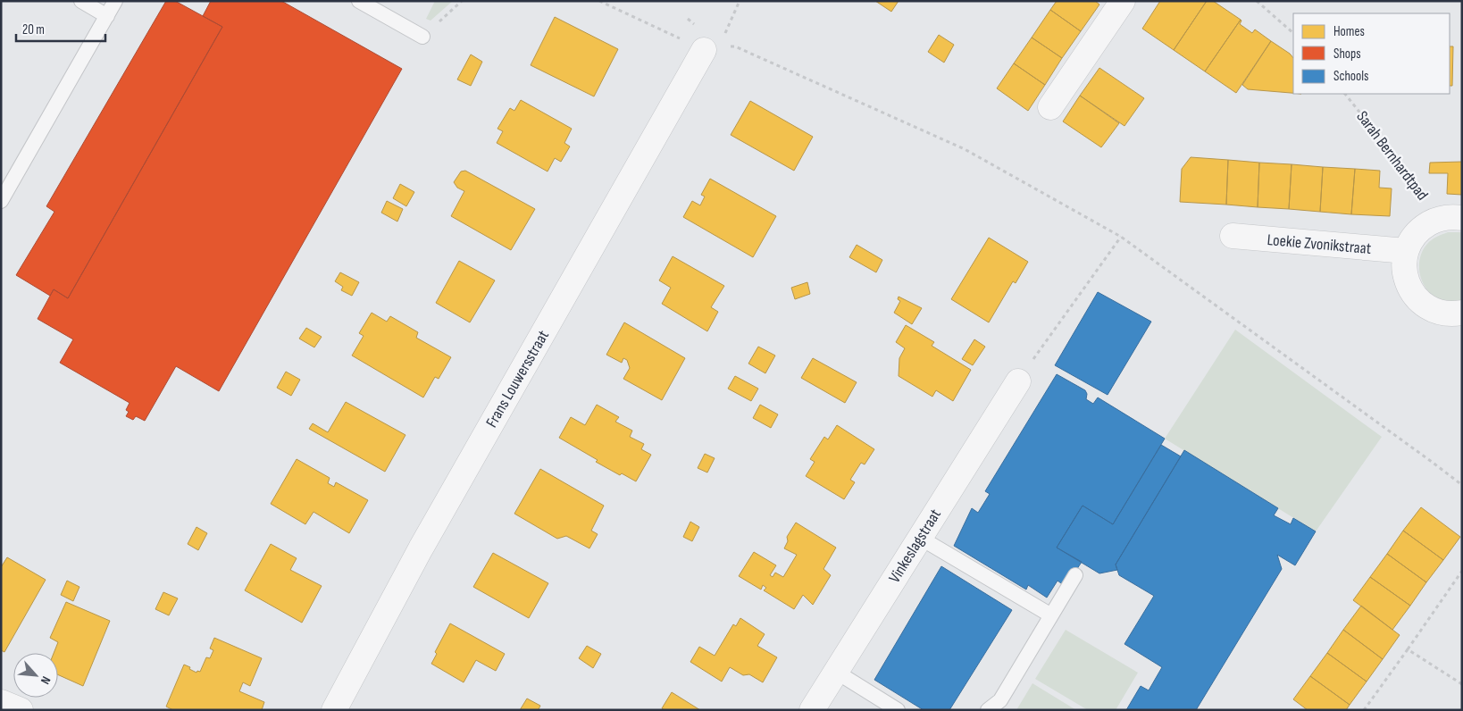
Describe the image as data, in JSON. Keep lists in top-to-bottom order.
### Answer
{
  "streets": {
    "street": ["Loekie Zvonikstraat", "Frans Louwersstraat", "Vinkeslagstraat"],
    "path": ["Sarah Bernhardtpad"]
  },
  "legend": ["Homes", "Shops", "Schools"],
  "scale_bar": "20 m",
  "north": "bottom right"
}
